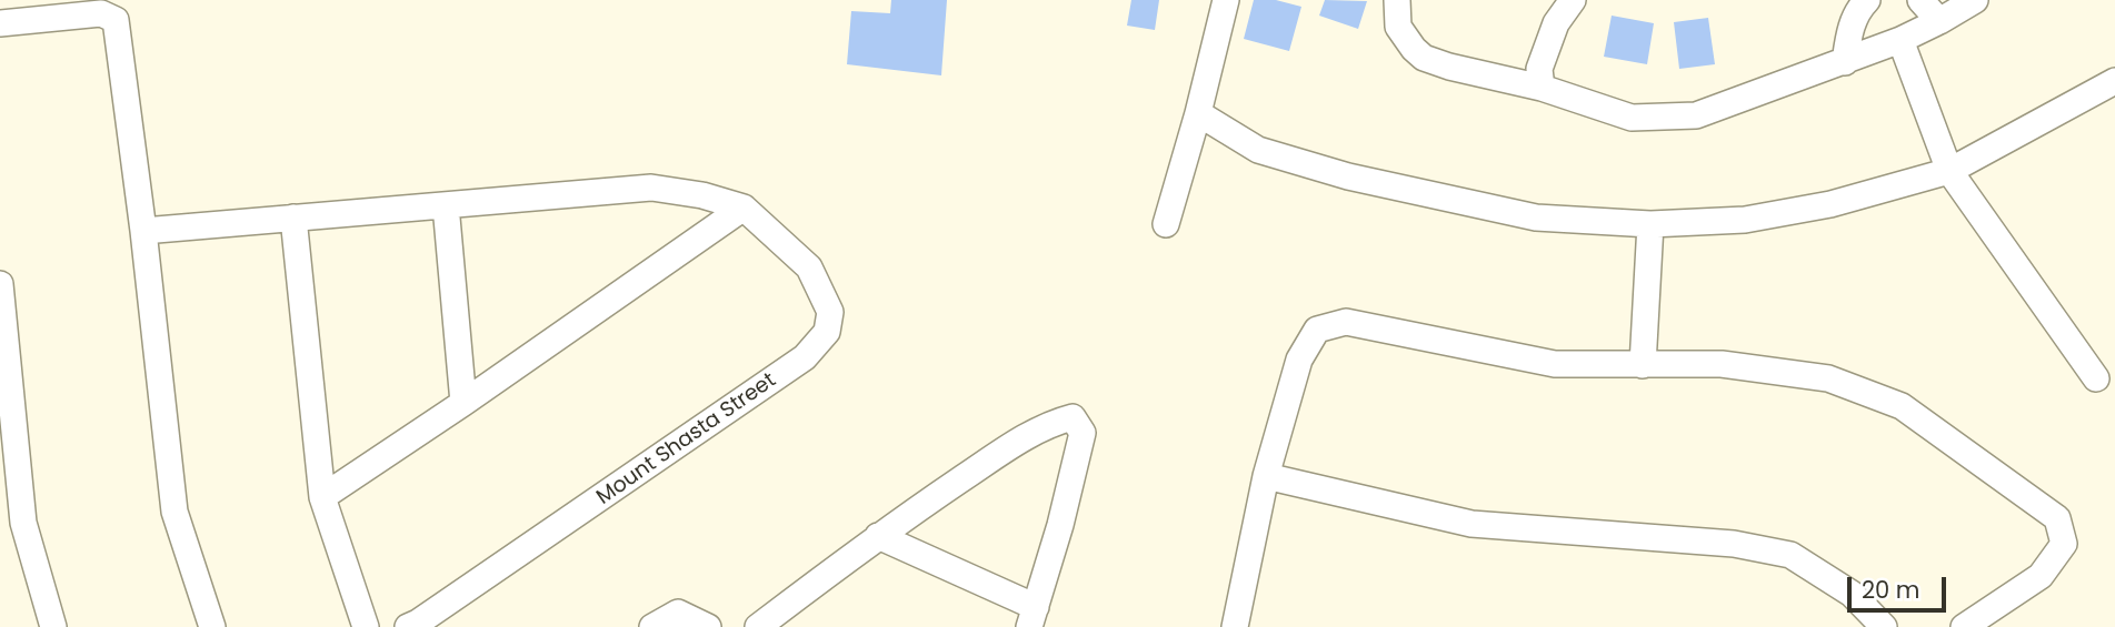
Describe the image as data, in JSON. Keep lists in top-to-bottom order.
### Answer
{
  "streets": {
    "street": ["Mount Shasta Street"]
  },
  "scale_bar": "20 m"
}
